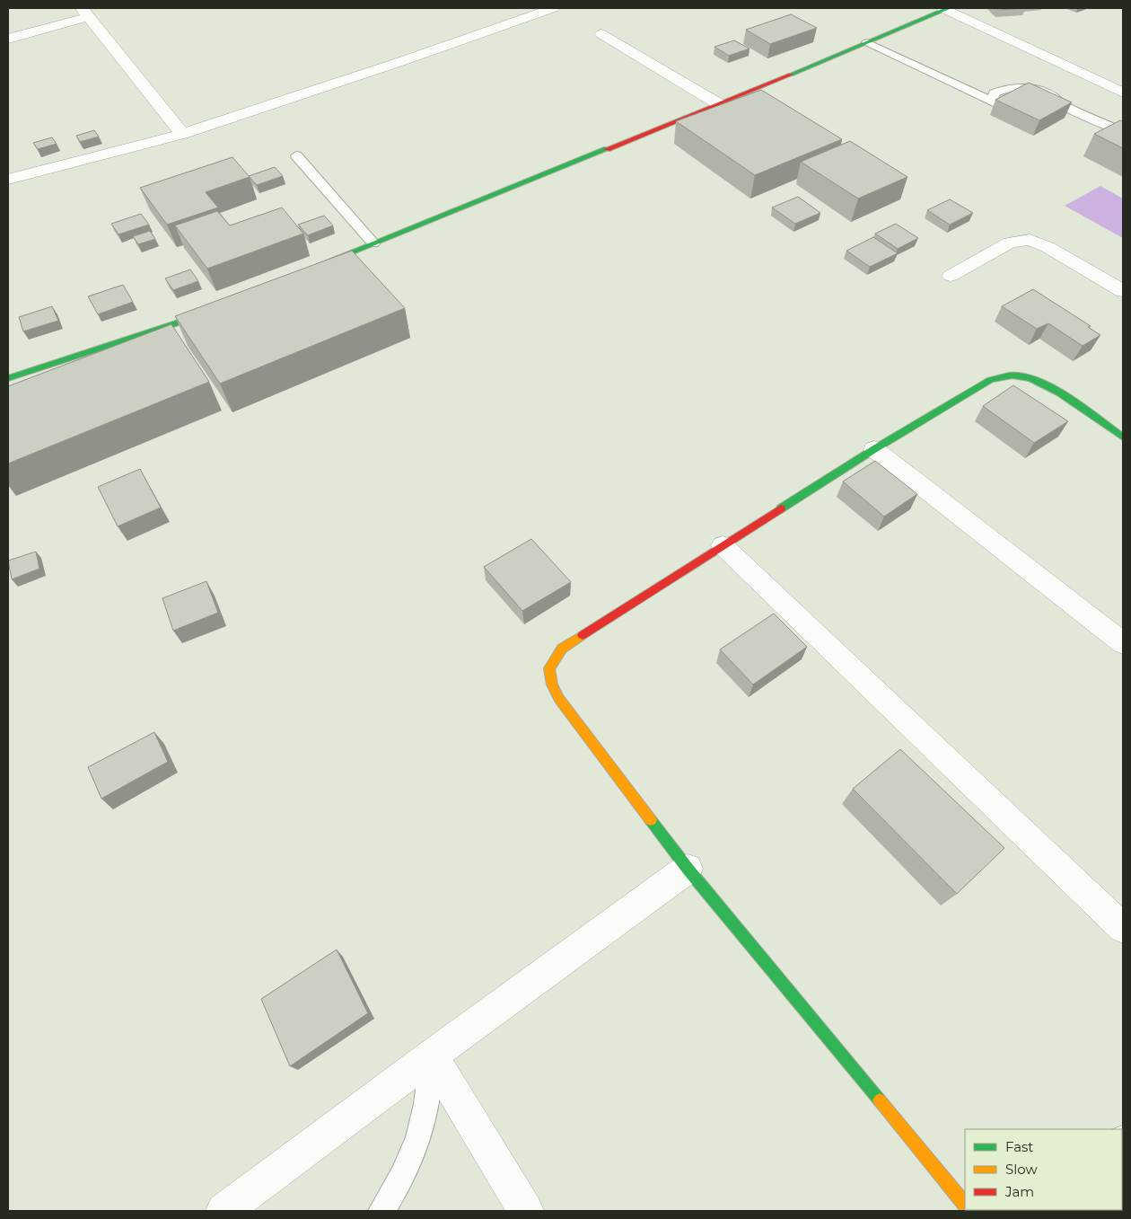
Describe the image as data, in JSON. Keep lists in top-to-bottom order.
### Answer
{
  "legend": ["Fast", "Slow", "Jam"]
}
